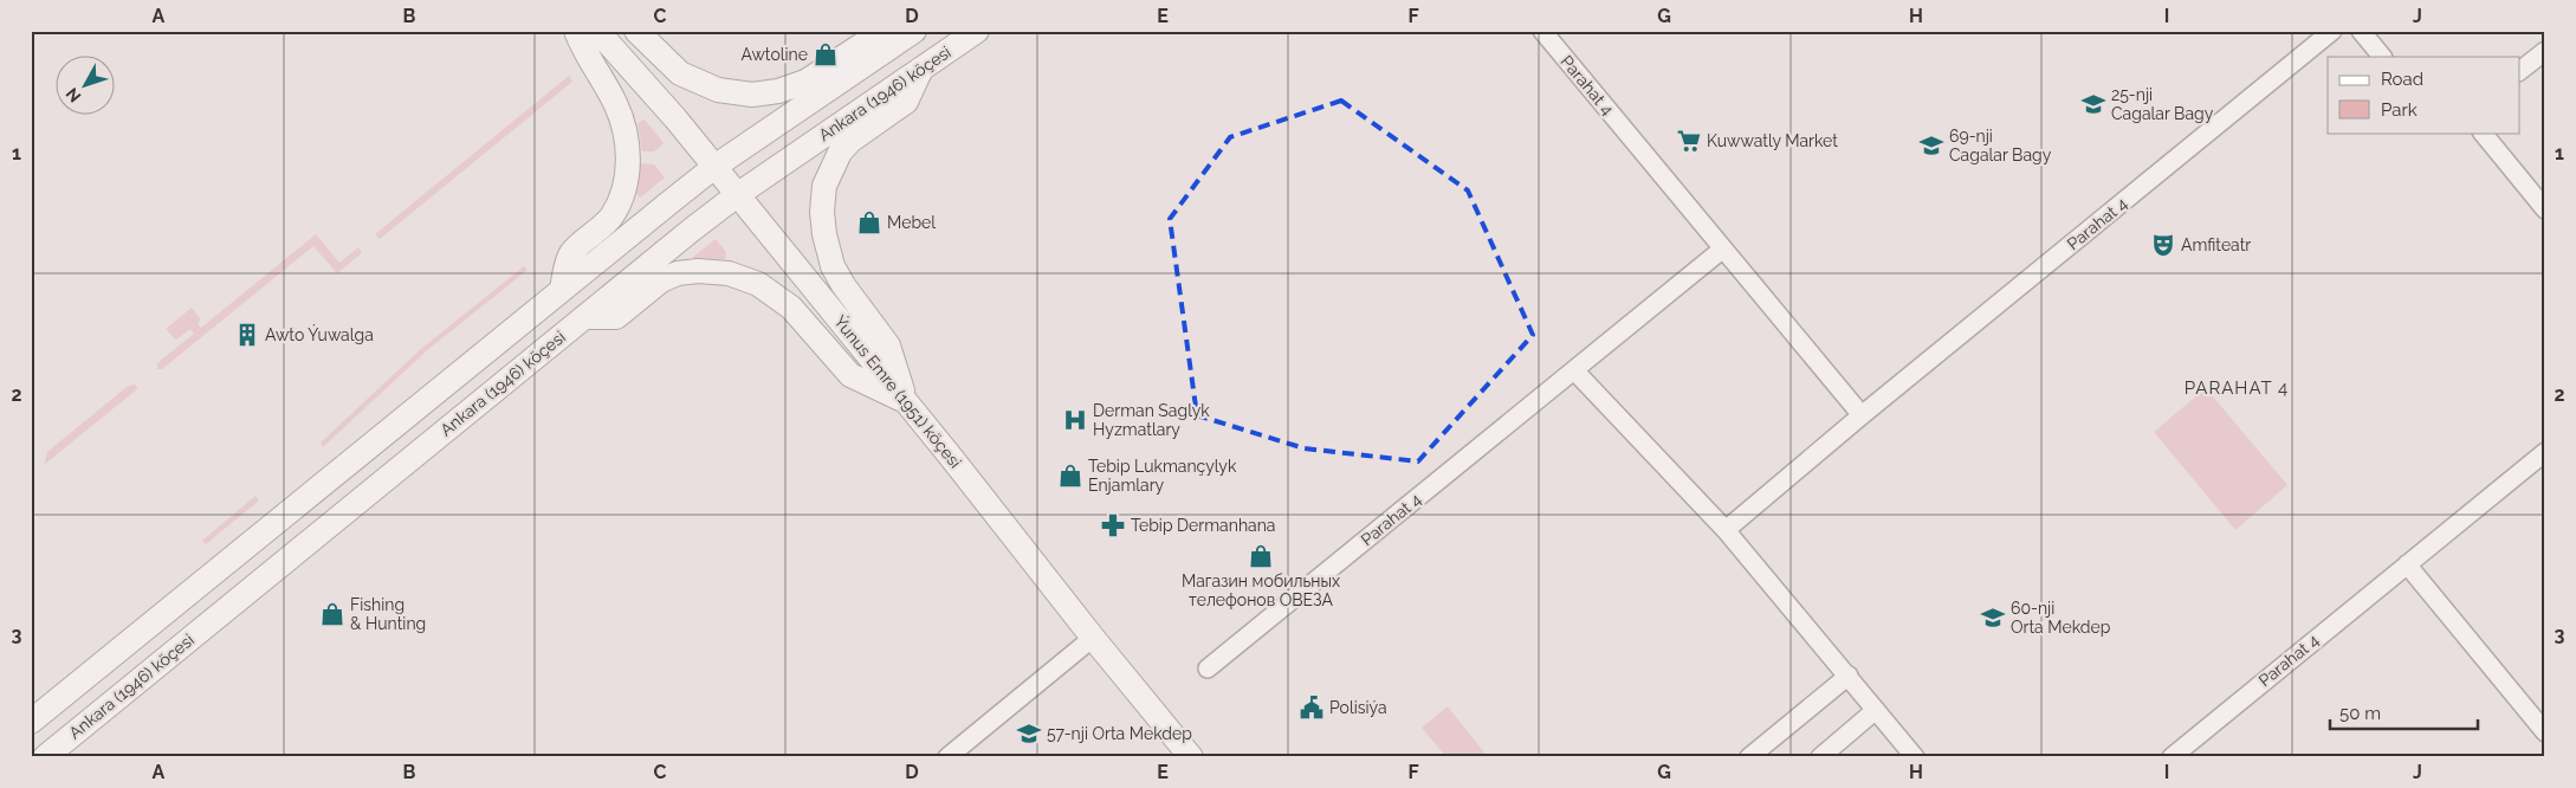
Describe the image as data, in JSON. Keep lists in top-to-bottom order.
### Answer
{
  "streets": {
    "main road": ["Ankara (1946) köçesi", "Ýunus Emre (1951) köçesi"],
    "street": ["Parahat 4"]
  },
  "crossings": [
    ["Ankara (1946) köçesi", "Ýunus Emre (1951) köçesi"]
  ],
  "districts": ["PARAHAT 4"],
  "places": {
    "shop": [
      "Awtoline",
      "Mebel",
      "Tebip Lukmançylyk Enjamlary",
      "Магазин мобильных телефонов ОВЕЗА",
      "Fishing & Hunting"
    ],
    "school or university": [
      "25-nji Cagalar Bagy",
      "69-nji Cagalar Bagy",
      "60-nji Orta Mekdep",
      "57-nji Orta Mekdep"
    ],
    "supermarket": ["Kuwwatly Market"],
    "theatre": ["Amfiteatr"],
    "building": ["Awto Ýuwalga"],
    "hospital": ["Derman Saglyk Hyzmatlary"],
    "pharmacy": ["Tebip Dermanhana"],
    "public building": ["Polisiýa"]
  },
  "legend": ["Road", "Park"],
  "scale_bar": "50 m",
  "north": "bottom left",
  "grid": {
    "columns": [
      "A",
      "B",
      "C",
      "D",
      "E",
      "F",
      "G",
      "H",
      "I",
      "J"
    ],
    "rows": ["1", "2", "3"]
  }
}
